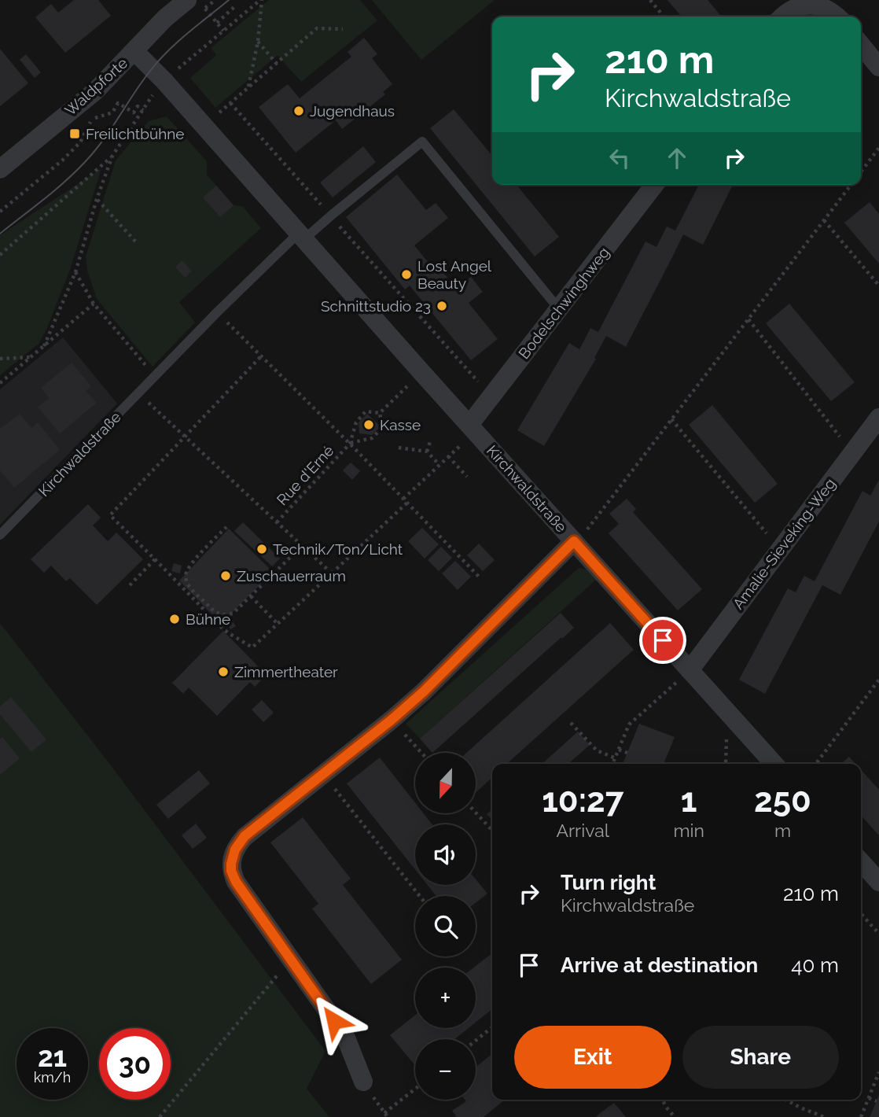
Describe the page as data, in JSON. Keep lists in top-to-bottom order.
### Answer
{
  "streets": {
    "street": [
      "Waldpforte",
      "Bodelschwinghweg",
      "Kirchwaldstraße",
      "Amalie-Sieveking-Weg"
    ],
    "path": ["Rue d'Erné"]
  },
  "crossings": [
    ["Waldpforte", "Kirchwaldstraße"],
    ["Bodelschwinghweg", "Kirchwaldstraße"],
    ["Kirchwaldstraße", "Amalie-Sieveking-Weg"]
  ],
  "places": {
    "other": [
      "Jugendhaus",
      "Lost Angel Beauty",
      "Schnittstudio 23",
      "Kasse",
      "Technik/Ton/Licht",
      "Zuschauerraum",
      "Bühne",
      "Zimmertheater"
    ],
    "transit": ["Freilichtbühne"]
  },
  "north": "bottom",
  "page": {
    "turn": ["210 m", "Kirchwaldstraße"],
    "map_buttons": ["+", "−"],
    "eta": [
      "10:27",
      "Arrival",
      "1",
      "min",
      "250",
      "m"
    ],
    "list": [
      {
        "name": "Turn right",
        "note": "Kirchwaldstraße",
        "value": "210 m"
      },
      {
        "name": "Arrive at destination",
        "value": "40 m"
      }
    ],
    "buttons": ["Exit", "Share"],
    "speed": "21 km/h",
    "limit": "30"
  }
}
